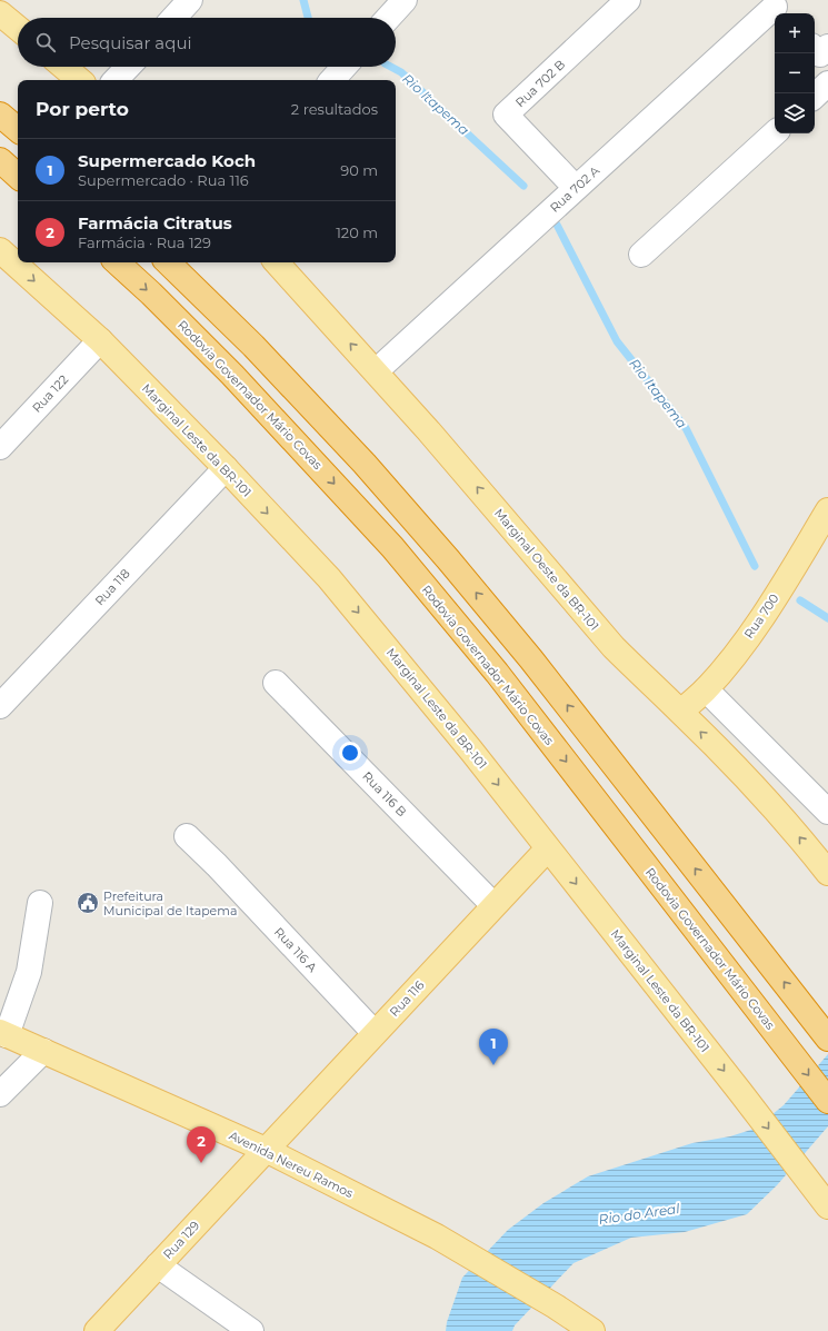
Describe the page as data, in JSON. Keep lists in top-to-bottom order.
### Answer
{
  "streets": {
    "highway": ["Rodovia Governador Mário Covas"],
    "main road": [
      "Marginal Leste da BR-101",
      "Marginal Oeste da BR-101",
      "Rua 700",
      "Rua 116",
      "Avenida Nereu Ramos",
      "Rua 129"
    ],
    "street": [
      "Rua 702 B",
      "Rua 702 A",
      "Rua 122",
      "Rua 118",
      "Rua 116 B",
      "Rua 116 A"
    ]
  },
  "crossings": [
    ["Rua 702 B", "Rua 702 A"],
    ["Rua 702 A", "Marginal Oeste da BR-101"],
    ["Rua 122", "Marginal Leste da BR-101"],
    ["Marginal Leste da BR-101", "Rua 118"],
    ["Marginal Leste da BR-101", "Rua 116"],
    ["Marginal Oeste da BR-101", "Rua 700"],
    ["Rua 116 B", "Rua 116"],
    ["Rua 116 A", "Rua 116"],
    ["Rua 116", "Avenida Nereu Ramos"],
    ["Rua 116", "Rua 129"],
    ["Avenida Nereu Ramos", "Rua 129"]
  ],
  "one_way": ["Marginal Leste da BR-101", "Marginal Oeste da BR-101"],
  "water": ["Rio Itapema", "Rio do Areal"],
  "places": {
    "public building": ["Prefeitura Municipal de Itapema"]
  },
  "page": {
    "map_buttons": ["+", "−"],
    "search": "Pesquisar aqui",
    "heading": ["Por perto", "2 resultados"],
    "list": [
      {
        "mark": "1",
        "name": "Supermercado Koch",
        "note": "Supermercado · Rua 116",
        "value": "90 m"
      },
      {
        "mark": "2",
        "name": "Farmácia Citratus",
        "note": "Farmácia · Rua 129",
        "value": "120 m"
      }
    ],
    "pins": ["1", "2"]
  }
}
